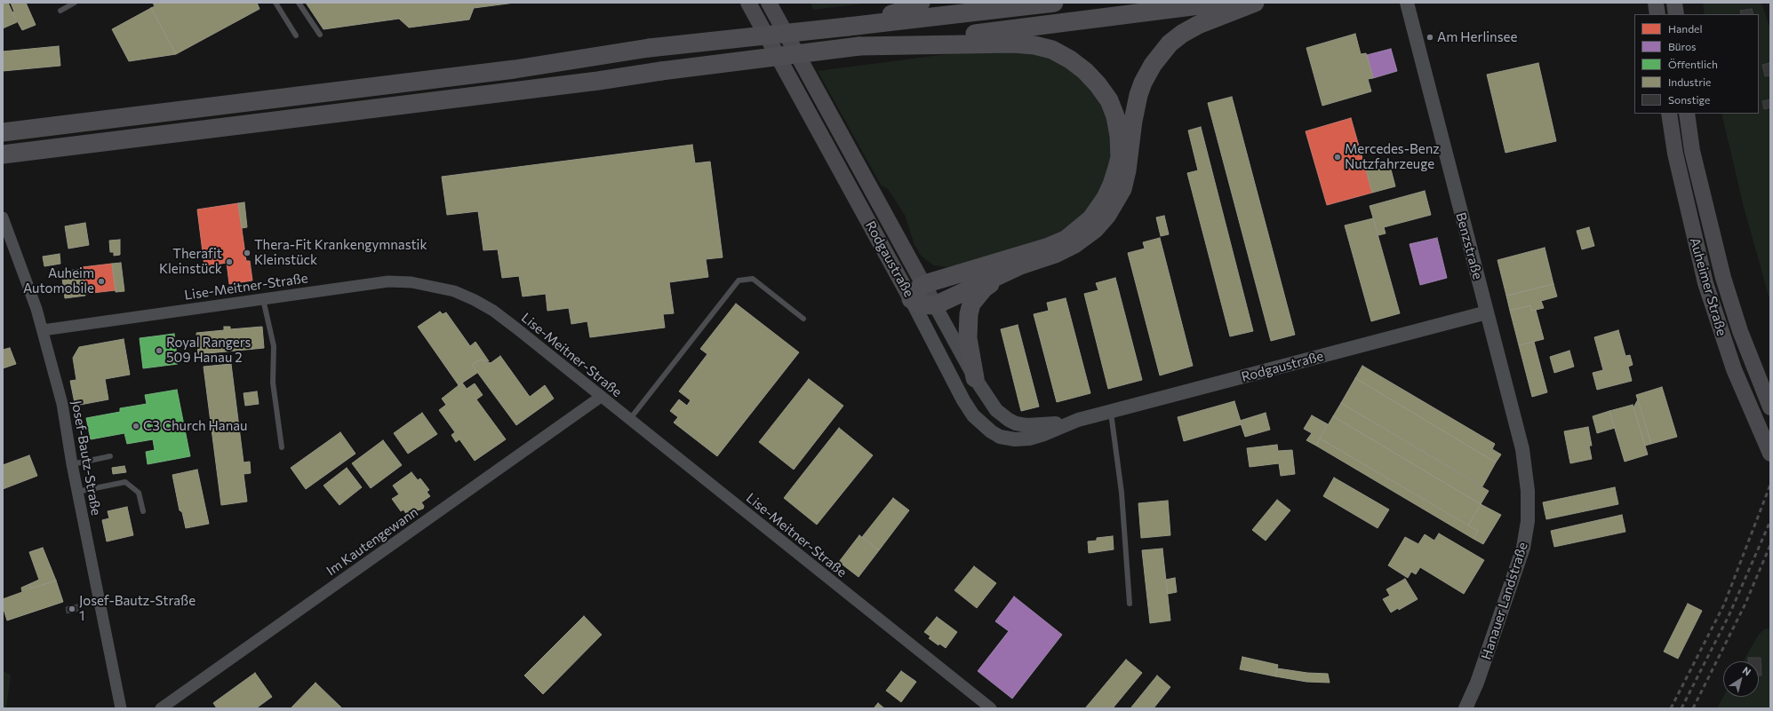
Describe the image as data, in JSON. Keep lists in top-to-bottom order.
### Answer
{
  "streets": {
    "main road": ["Rodgaustraße", "Auheimer Straße"],
    "street": [
      "Benzstraße",
      "Lise-Meitner-Straße",
      "Josef-Bautz-Straße",
      "Im Kautengewann",
      "Hanauer Landstraße"
    ]
  },
  "crossings": [
    ["Benzstraße", "Rodgaustraße"],
    ["Benzstraße", "Hanauer Landstraße"],
    ["Lise-Meitner-Straße", "Josef-Bautz-Straße"],
    ["Lise-Meitner-Straße", "Im Kautengewann"]
  ],
  "places": [
    "Am Herlinsee",
    "Mercedes-Benz Nutzfahrzeuge",
    "Thera-Fit Krankengymnastik Kleinstück",
    "Therafit Kleinstück",
    "Auheim Automobile",
    "Royal Rangers 509 Hanau 2",
    "C3 Church Hanau",
    "Josef-Bautz-Straße 1"
  ],
  "legend": [
    "Handel",
    "Büros",
    "Öffentlich",
    "Industrie",
    "Sonstige"
  ],
  "north": "top right"
}
